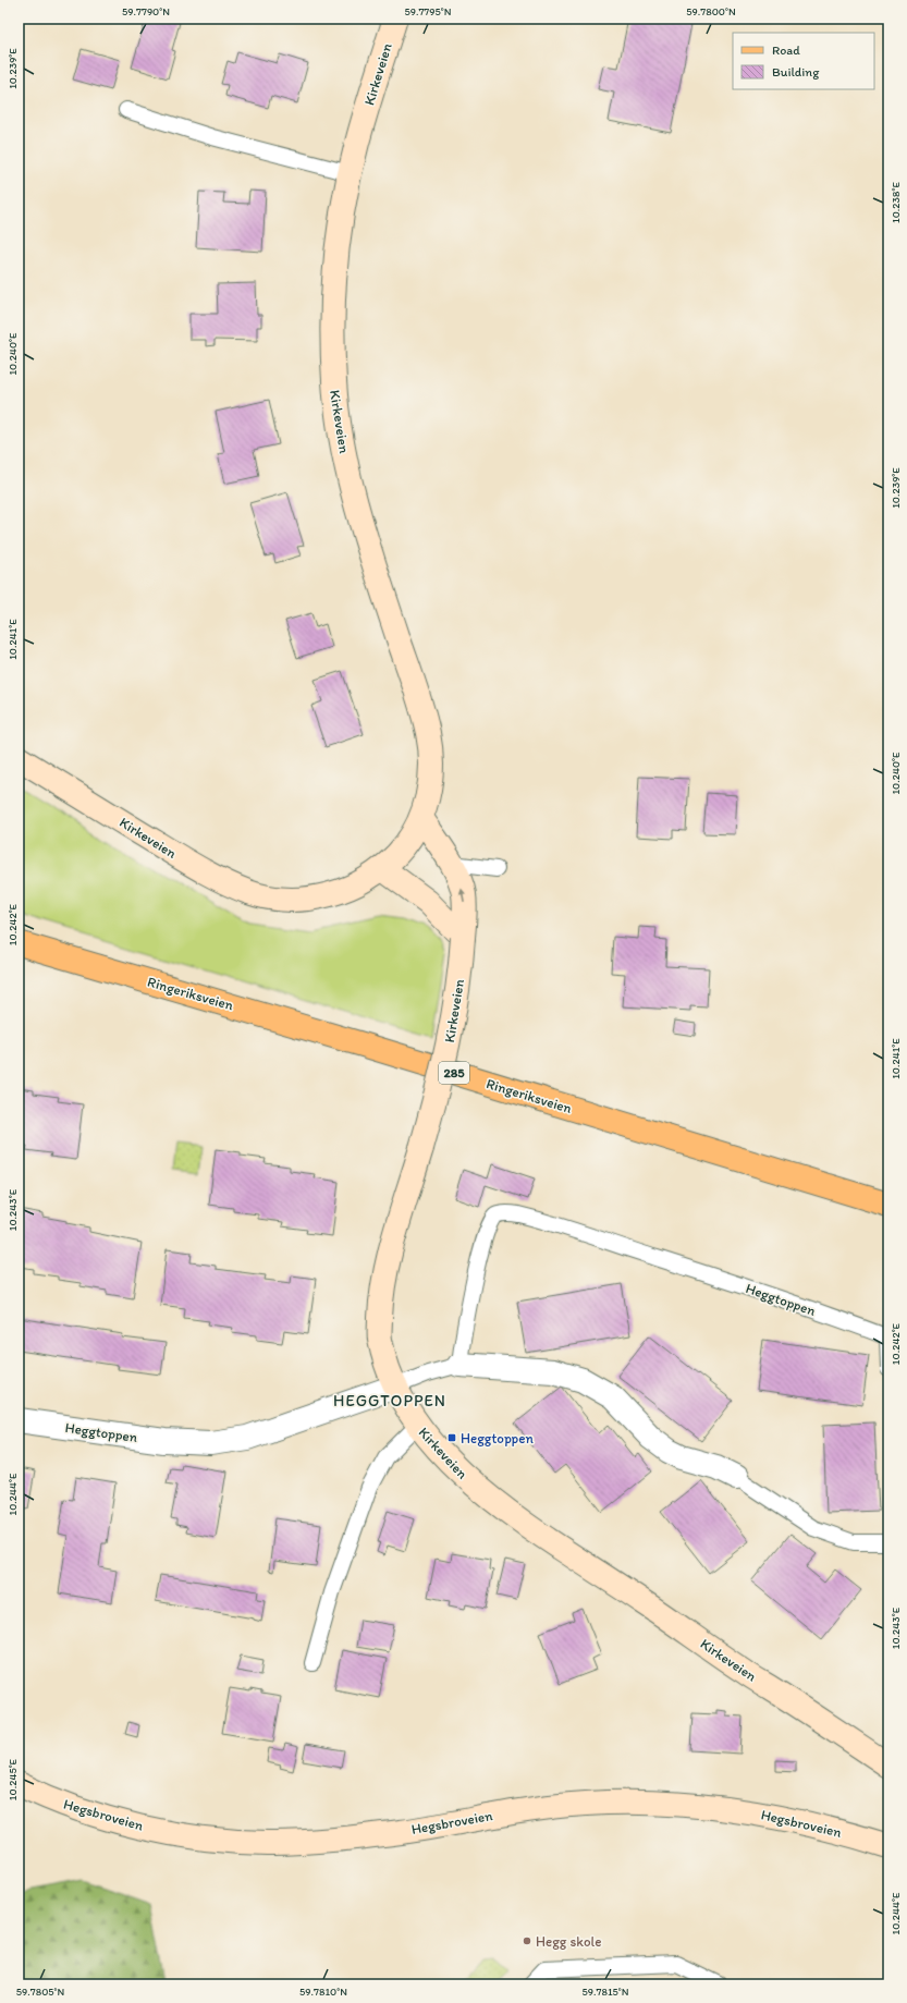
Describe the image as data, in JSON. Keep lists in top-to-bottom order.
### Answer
{
  "streets": {
    "main road": ["Ringeriksveien", "285"],
    "street": ["Kirkeveien", "Heggtoppen", "Hegsbroveien"]
  },
  "crossings": [
    ["Kirkeveien", "Heggtoppen"]
  ],
  "districts": ["HEGGTOPPEN"],
  "places": {
    "transit": ["Heggtoppen"],
    "other": ["Hegg skole"]
  },
  "legend": ["Road", "Building"],
  "coordinates": [
    "59.7790°N",
    "59.7795°N",
    "59.7800°N",
    "10.239°E",
    "10.238°E",
    "10.240°E",
    "10.241°E",
    "10.242°E",
    "10.243°E",
    "10.244°E",
    "10.245°E",
    "59.7805°N",
    "59.7810°N",
    "59.7815°N"
  ]
}
